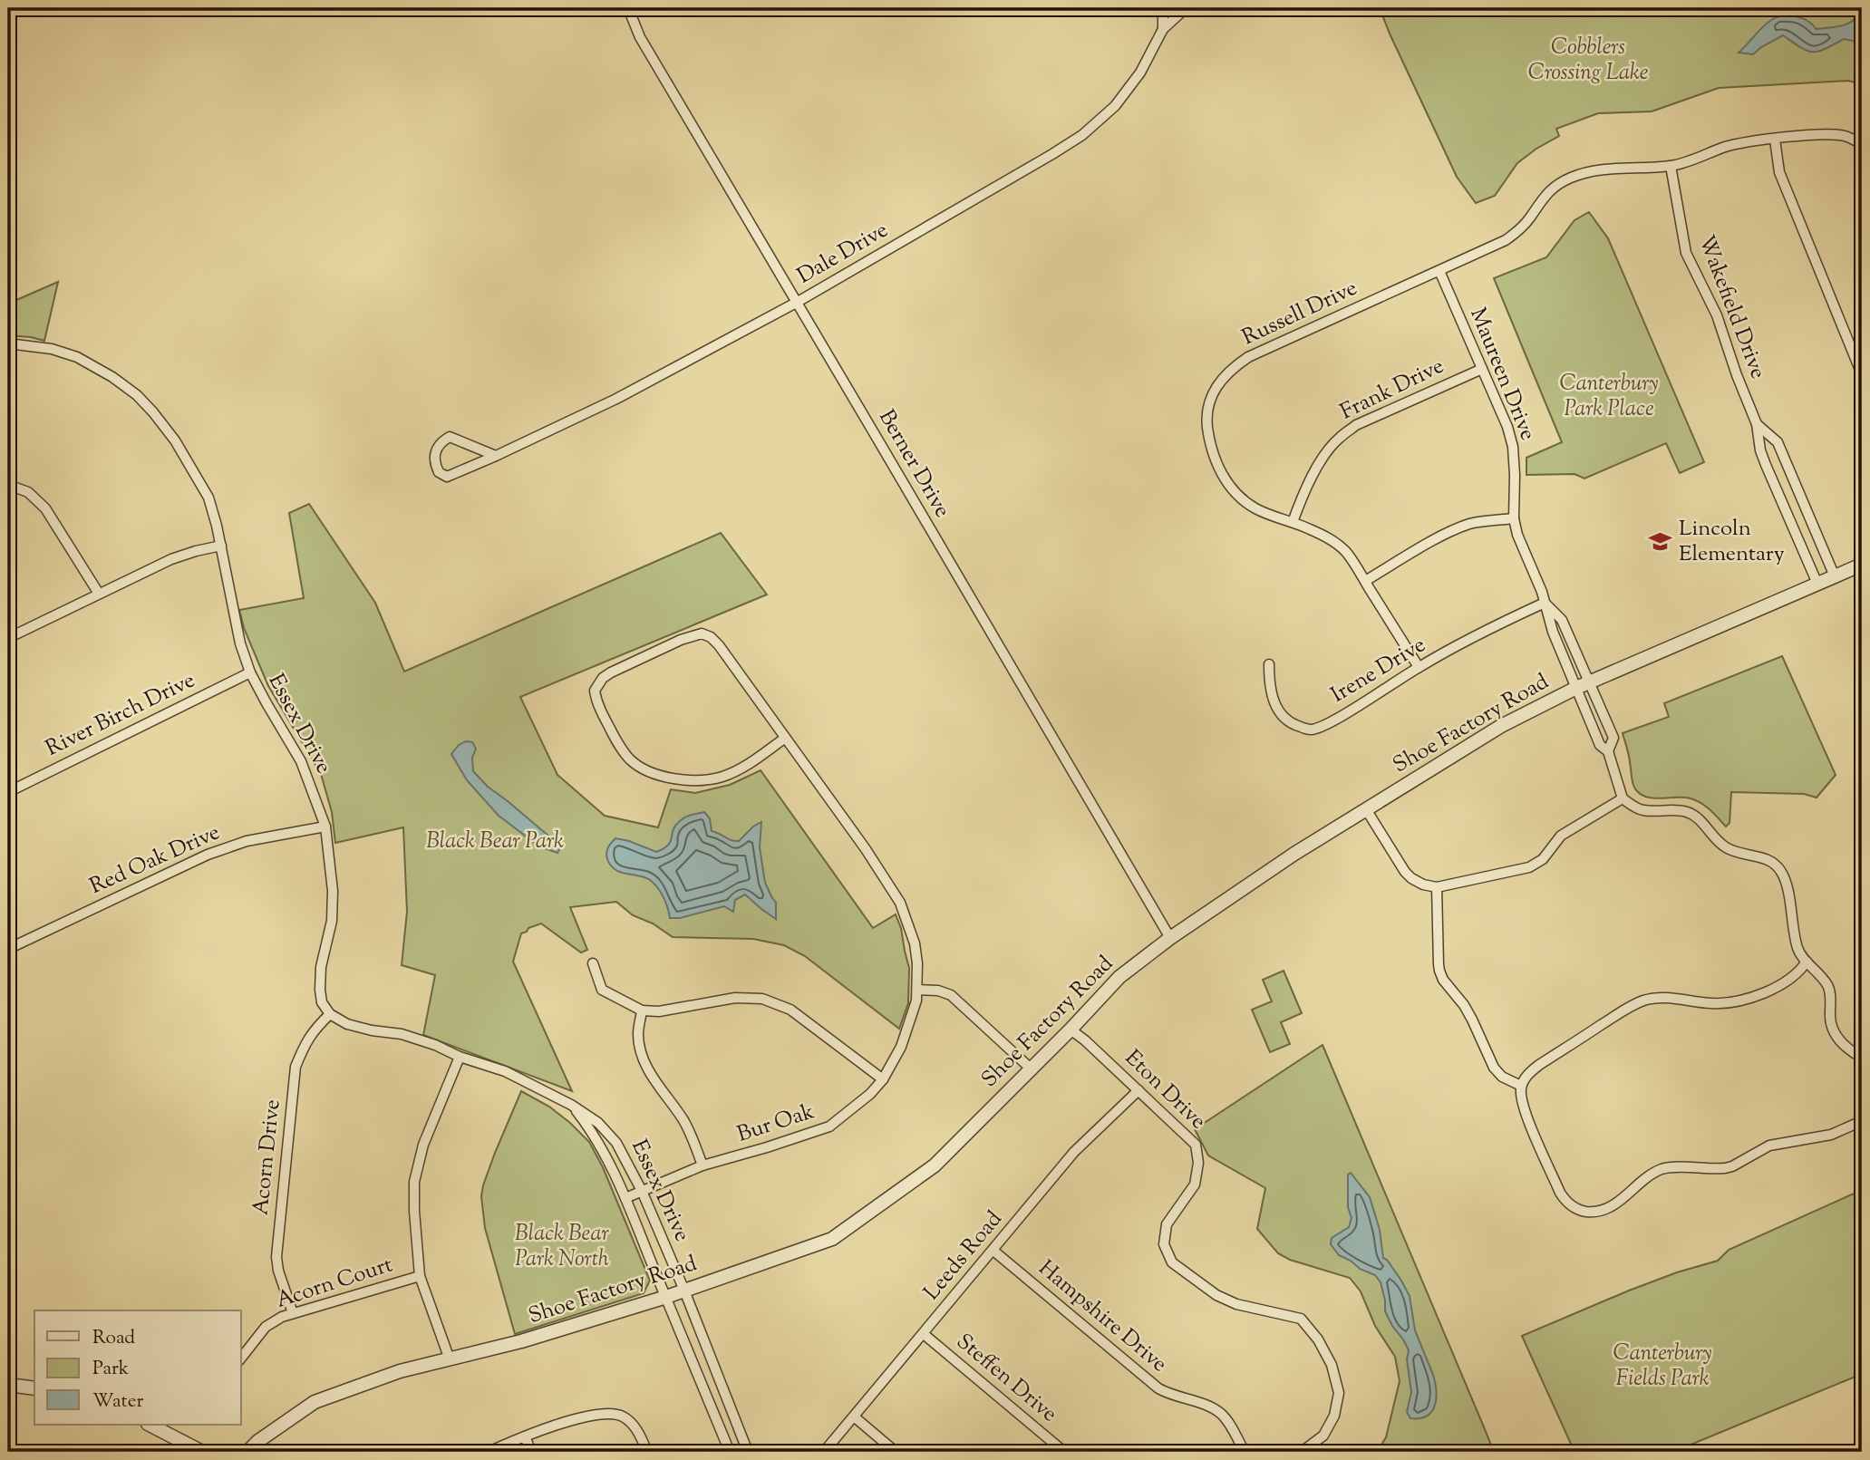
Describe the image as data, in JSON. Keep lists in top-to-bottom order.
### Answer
{
  "streets": {
    "street": [
      "Dale Drive",
      "Wakefield Drive",
      "Russell Drive",
      "Maureen Drive",
      "Frank Drive",
      "Berner Drive",
      "Irene Drive",
      "River Birch Drive",
      "Essex Drive",
      "Shoe Factory Road",
      "Red Oak Drive",
      "Eton Drive",
      "Bur Oak",
      "Acorn Drive",
      "Leeds Road",
      "Acorn Court",
      "Hampshire Drive",
      "Steffen Drive"
    ]
  },
  "crossings": [
    ["Dale Drive", "Berner Drive"],
    ["Wakefield Drive", "Russell Drive"],
    ["Wakefield Drive", "Shoe Factory Road"],
    ["Russell Drive", "Maureen Drive"],
    ["Russell Drive", "Frank Drive"],
    ["Russell Drive", "Irene Drive"],
    ["Maureen Drive", "Frank Drive"],
    ["Maureen Drive", "Irene Drive"],
    ["Maureen Drive", "Shoe Factory Road"],
    ["Berner Drive", "Shoe Factory Road"],
    ["River Birch Drive", "Essex Drive"],
    ["Essex Drive", "Shoe Factory Road"],
    ["Essex Drive", "Red Oak Drive"],
    ["Essex Drive", "Bur Oak"],
    ["Essex Drive", "Acorn Drive"],
    ["Shoe Factory Road", "Eton Drive"],
    ["Eton Drive", "Leeds Road"],
    ["Acorn Drive", "Acorn Court"],
    ["Leeds Road", "Hampshire Drive"],
    ["Leeds Road", "Steffen Drive"]
  ],
  "parks": [
    "Cobblers Crossing Lake",
    "Canterbury Park Place",
    "Black Bear Park",
    "Black Bear Park North",
    "Canterbury Fields Park"
  ],
  "places": {
    "school or university": ["Lincoln Elementary"]
  },
  "legend": ["Road", "Park", "Water"]
}
